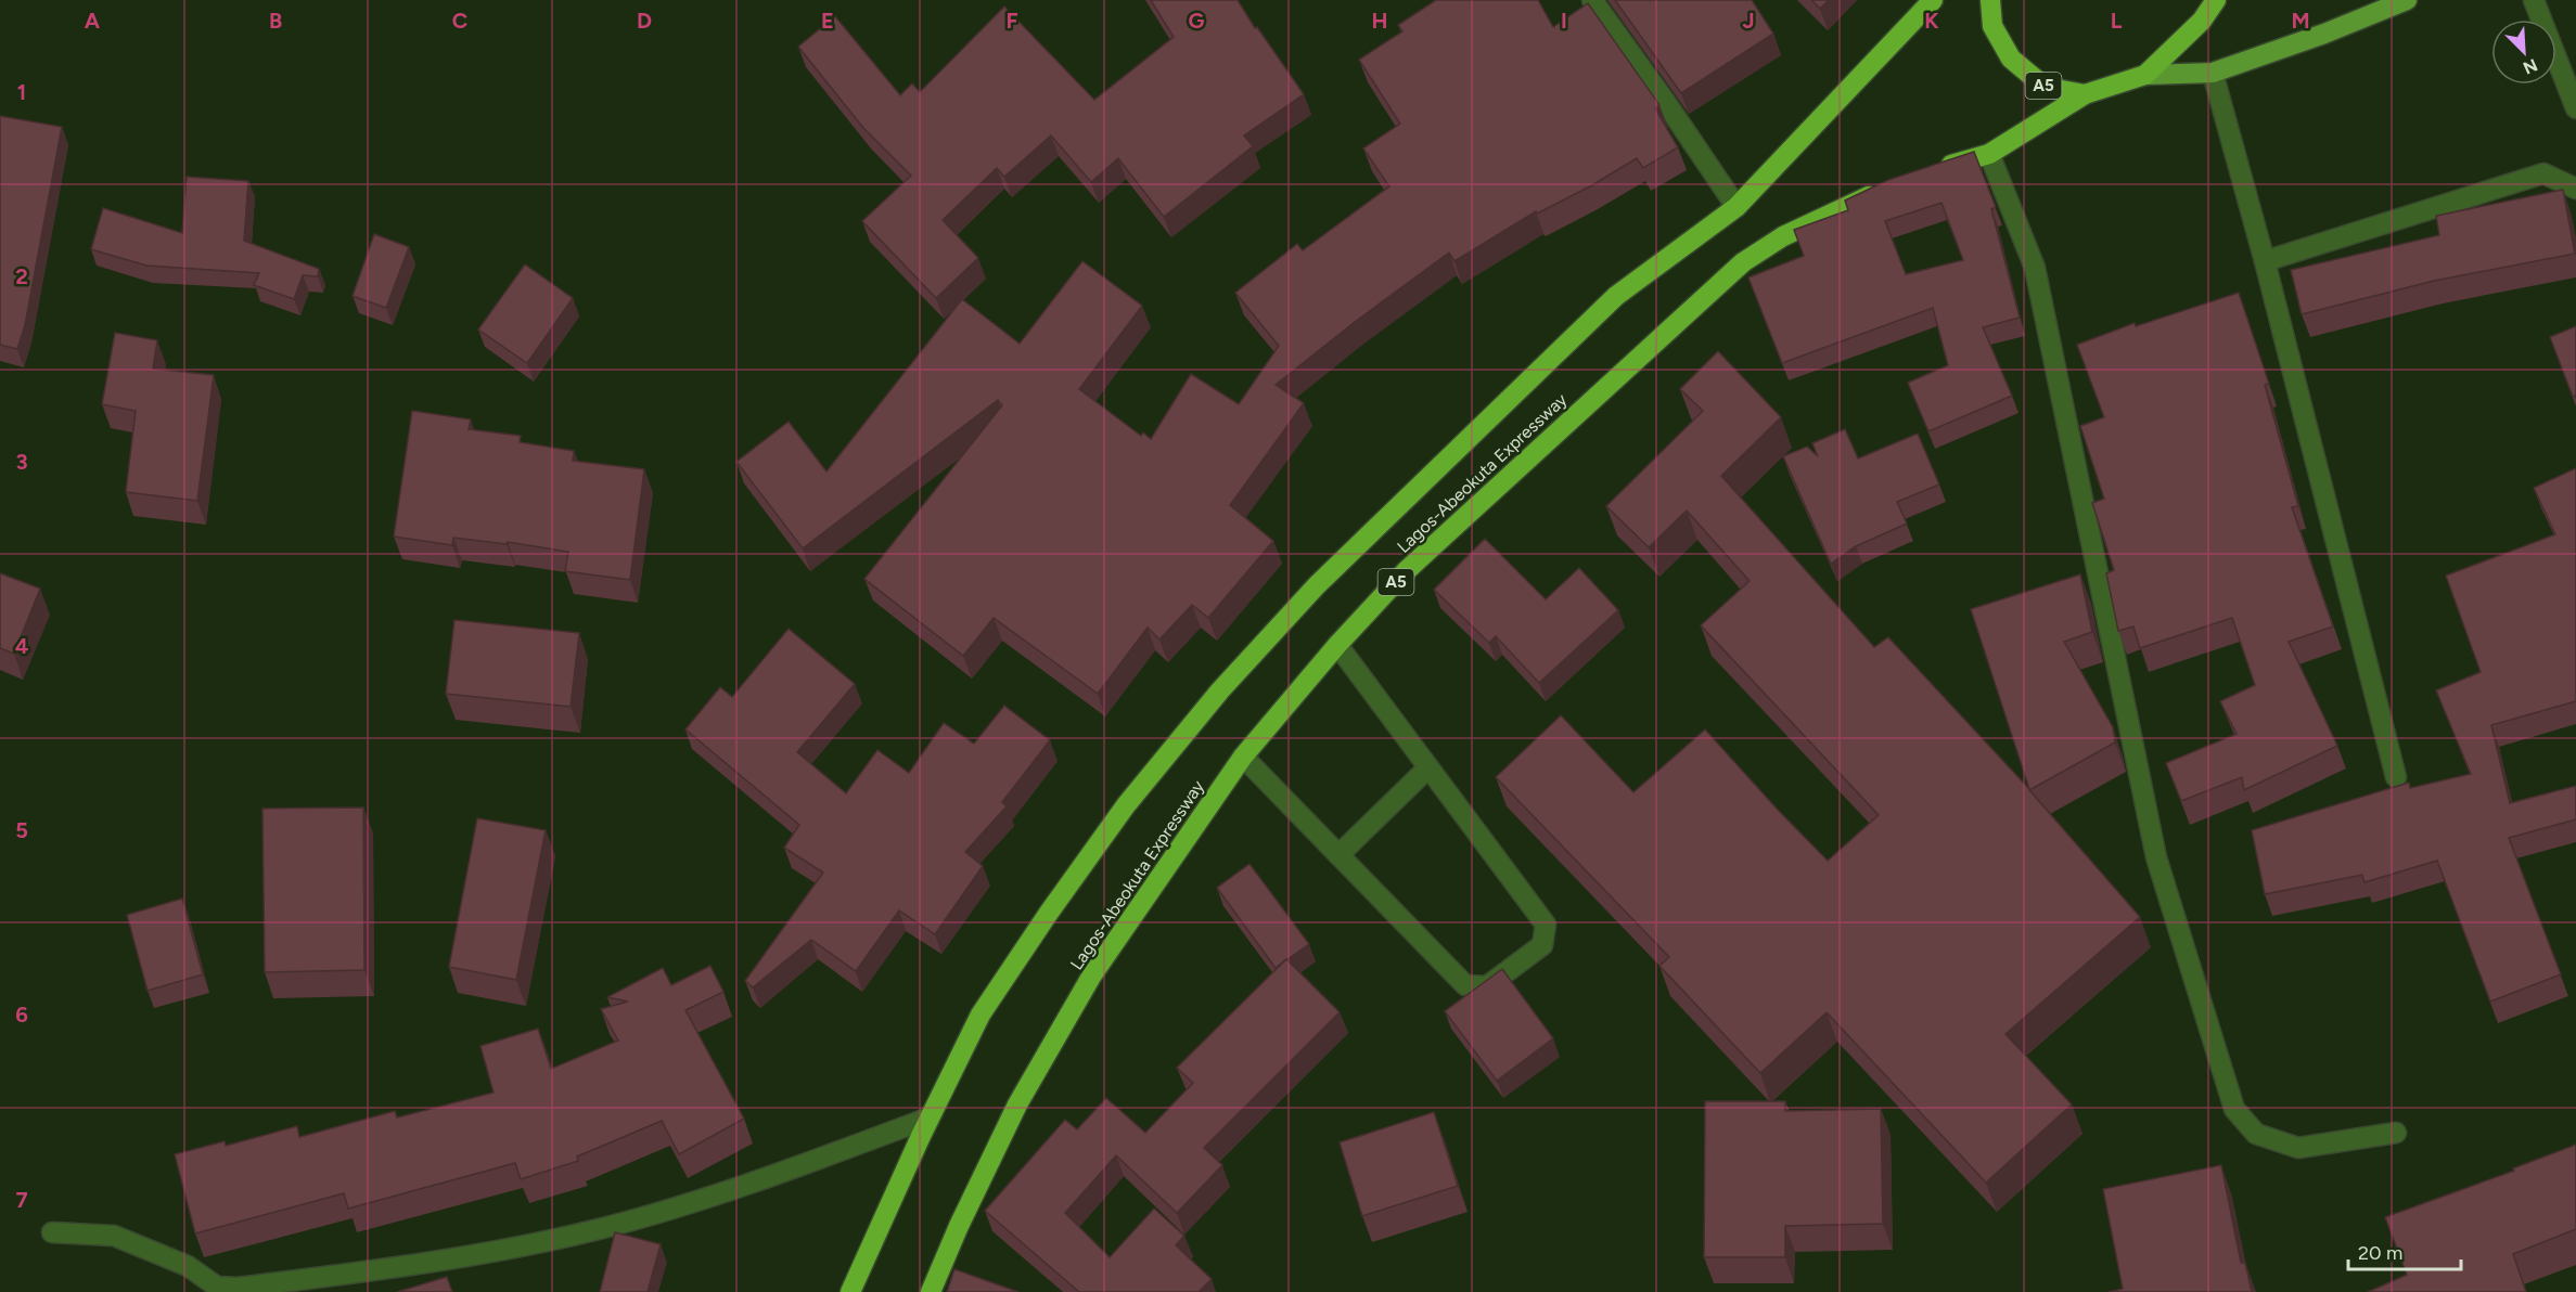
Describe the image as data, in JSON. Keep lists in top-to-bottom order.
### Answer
{
  "streets": {
    "highway": ["A5", "Lagos-Abeokuta Expressway"]
  },
  "scale_bar": "20 m",
  "north": "bottom right",
  "grid": {
    "columns": [
      "A",
      "B",
      "C",
      "D",
      "E",
      "F",
      "G",
      "H",
      "I",
      "J",
      "K",
      "L",
      "M"
    ],
    "rows": [
      "1",
      "2",
      "3",
      "4",
      "5",
      "6",
      "7"
    ]
  }
}
